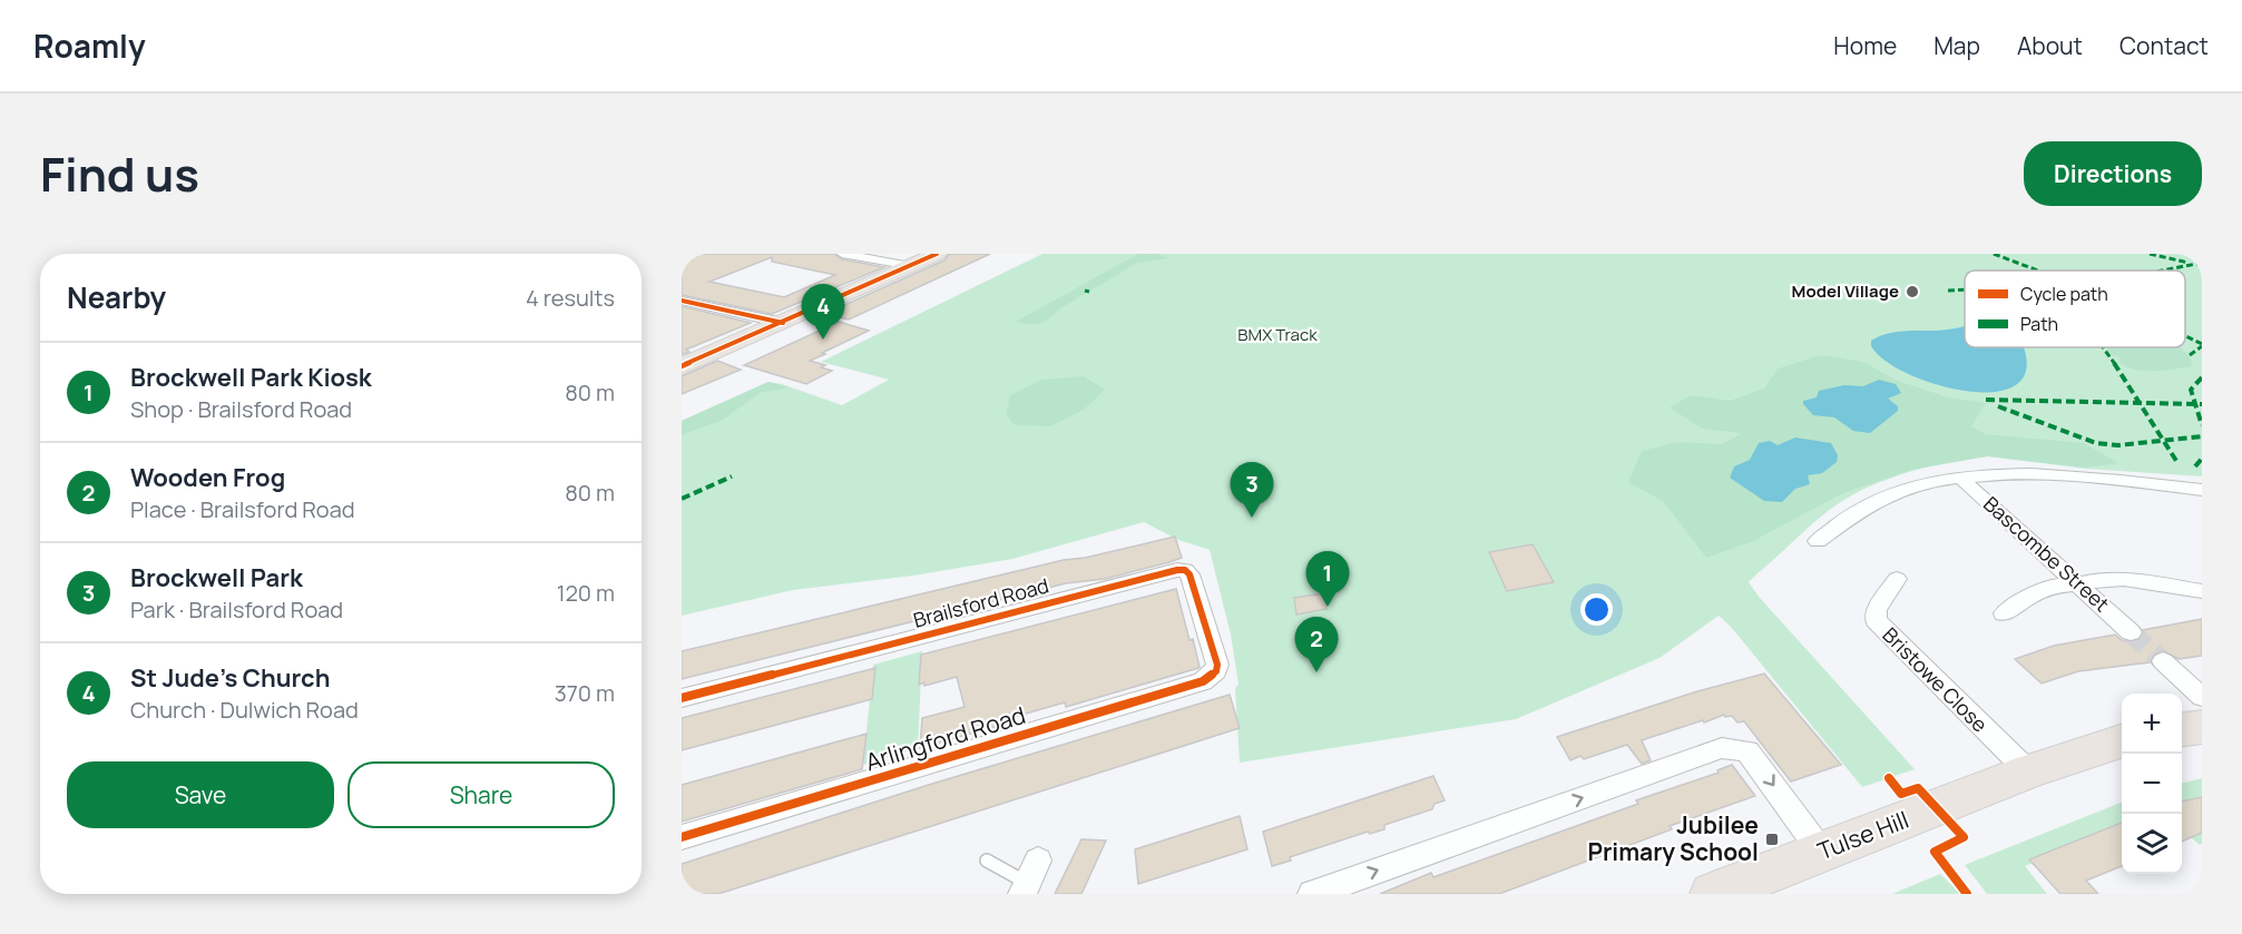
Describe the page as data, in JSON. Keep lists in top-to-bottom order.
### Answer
{
  "streets": {
    "main road": ["Tulse Hill"],
    "street": [
      "Bascombe Street",
      "Brailsford Road",
      "Bristowe Close",
      "Arlingford Road"
    ]
  },
  "crossings": [
    ["Brailsford Road", "Arlingford Road"],
    ["Bristowe Close", "Tulse Hill"]
  ],
  "parks": ["BMX Track"],
  "places": {
    "other": ["Model Village"],
    "transit": ["Jubilee Primary School"]
  },
  "legend": ["Cycle path", "Path"],
  "page": {
    "header": "Roamly",
    "nav": [
      "Home",
      "Map",
      "About",
      "Contact"
    ],
    "title": "Find us",
    "buttons": [
      "Directions",
      ["Save", "Share"]
    ],
    "heading": ["Nearby", "4 results"],
    "pins": [
      "4",
      "3",
      "1",
      "2"
    ],
    "list": [
      {
        "mark": "1",
        "name": "Brockwell Park Kiosk",
        "note": "Shop · Brailsford Road",
        "value": "80 m"
      },
      {
        "mark": "2",
        "name": "Wooden Frog",
        "note": "Place · Brailsford Road",
        "value": "80 m"
      },
      {
        "mark": "3",
        "name": "Brockwell Park",
        "note": "Park · Brailsford Road",
        "value": "120 m"
      },
      {
        "mark": "4",
        "name": "St Jude’s Church",
        "note": "Church · Dulwich Road",
        "value": "370 m"
      }
    ],
    "map_buttons": ["+", "−"]
  }
}
